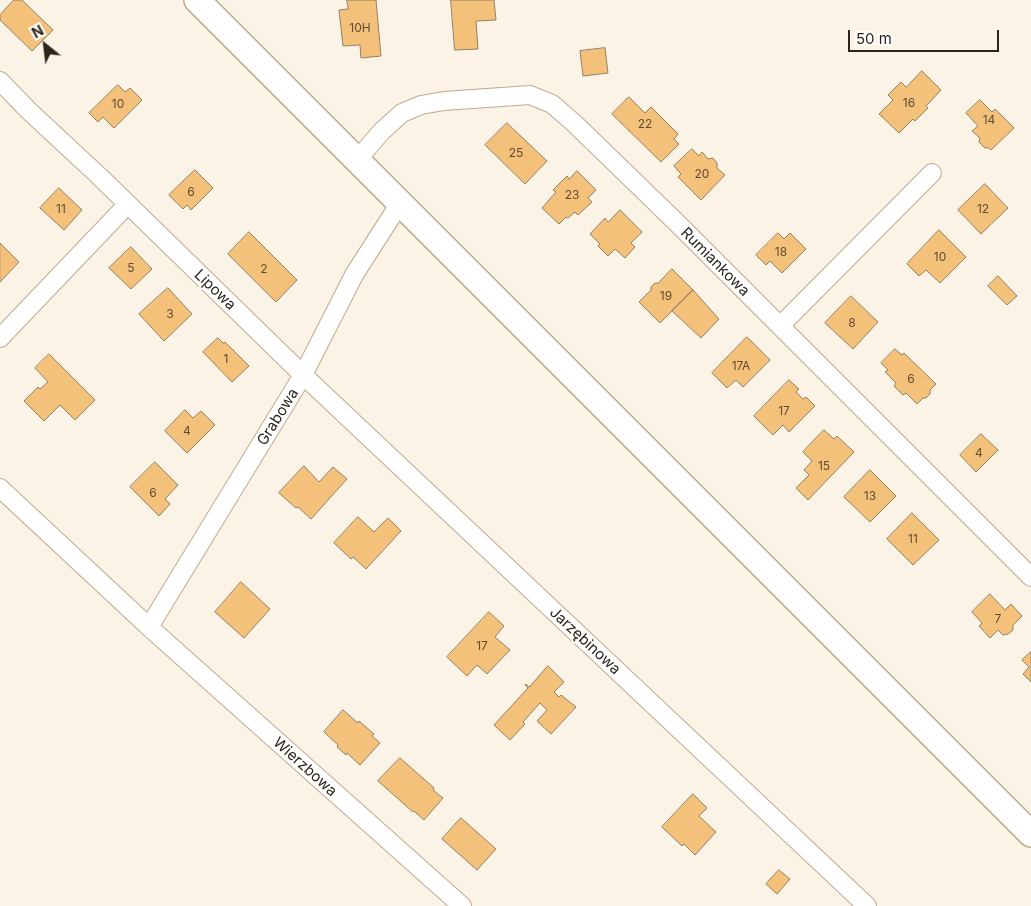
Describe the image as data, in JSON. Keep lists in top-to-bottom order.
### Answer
{
  "streets": {
    "street": [
      "Rumiankowa",
      "Lipowa",
      "Grabowa",
      "Jarzębinowa",
      "Wierzbowa"
    ]
  },
  "crossings": [
    ["Lipowa", "Grabowa"],
    ["Lipowa", "Jarzębinowa"],
    ["Grabowa", "Jarzębinowa"],
    ["Grabowa", "Wierzbowa"]
  ],
  "house_numbers": [
    "10H",
    "16",
    "10",
    "14",
    "22",
    "25",
    "20",
    "6",
    "23",
    "11",
    "12",
    "18",
    "10",
    "5",
    "2",
    "19",
    "3",
    "8",
    "1",
    "17A",
    "6",
    "17",
    "4",
    "4",
    "15",
    "6",
    "13",
    "11",
    "7",
    "17"
  ],
  "scale_bar": "50 m",
  "north": "top left"
}
